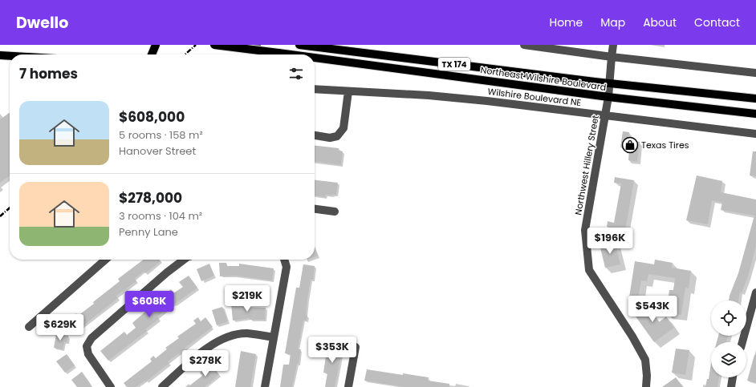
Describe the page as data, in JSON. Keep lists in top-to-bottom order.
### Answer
{
  "streets": {
    "main road": ["TX 174", "Northeast Wilshire Boulevard"],
    "street": ["Wilshire Boulevard NE", "Northwest Hillery Street"]
  },
  "crossings": [
    ["Northeast Wilshire Boulevard", "Northwest Hillery Street"],
    ["Wilshire Boulevard NE", "Northwest Hillery Street"]
  ],
  "places": {
    "shop": ["Texas Tires"]
  },
  "page": {
    "header": "Dwello",
    "nav": [
      "Home",
      "Map",
      "About",
      "Contact"
    ],
    "heading": "7 homes",
    "list": [
      {
        "name": "$608,000",
        "note": "5 rooms · 158 m² · Hanover Street"
      },
      {
        "name": "$278,000",
        "note": "3 rooms · 104 m² · Penny Lane"
      }
    ],
    "price": [
      "$196K",
      "$219K",
      "$608K",
      "$543K",
      "$629K",
      "$353K",
      "$278K"
    ]
  }
}
